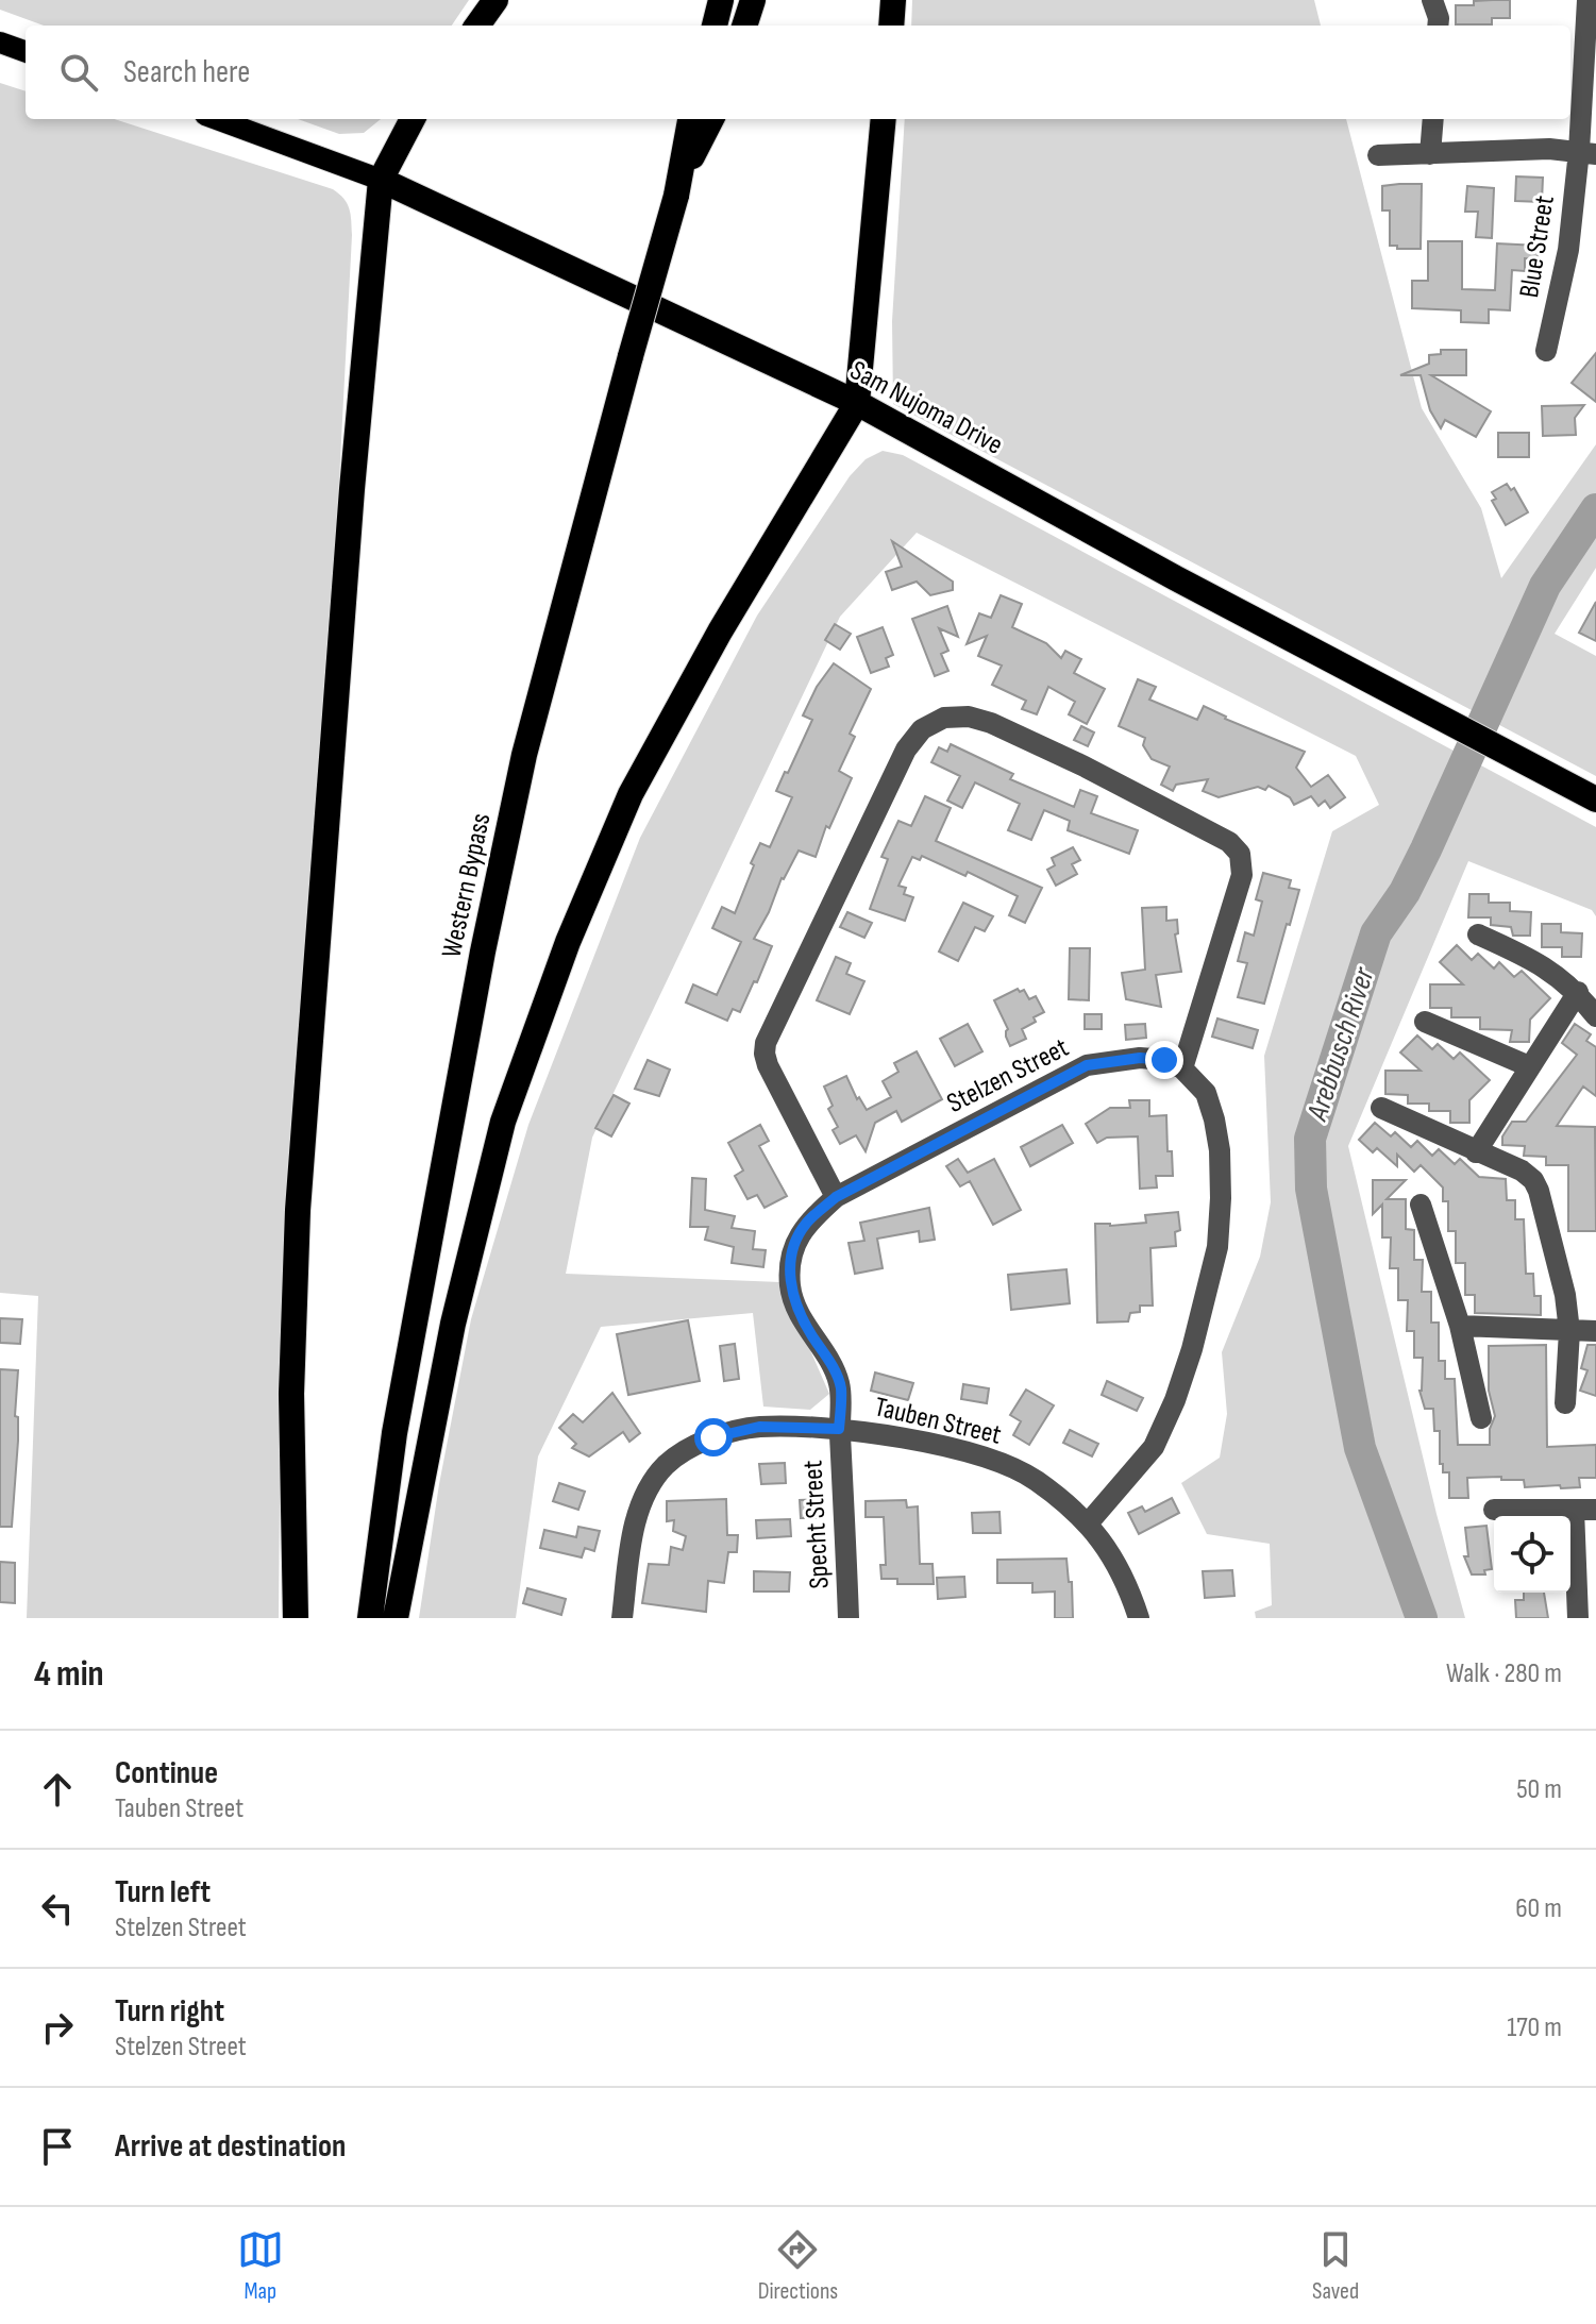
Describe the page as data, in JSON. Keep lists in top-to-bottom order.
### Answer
{
  "streets": {
    "highway": ["Sam Nujoma Drive", "Western Bypass"],
    "street": [
      "Blue Street",
      "Stelzen Street",
      "Tauben Street",
      "Specht Street"
    ]
  },
  "crossings": [
    ["Stelzen Street", "Tauben Street"],
    ["Stelzen Street", "Specht Street"],
    ["Tauben Street", "Specht Street"]
  ],
  "water": ["Arebbusch River"],
  "page": {
    "search": "Search here",
    "heading": ["4 min", "Walk · 280 m"],
    "list": [
      ["Continue", "Tauben Street", "50 m"],
      ["Turn left", "Stelzen Street", "60 m"],
      ["Turn right", "Stelzen Street", "170 m"],
      "Arrive at destination"
    ],
    "nav": ["Map", "Directions", "Saved"]
  }
}
